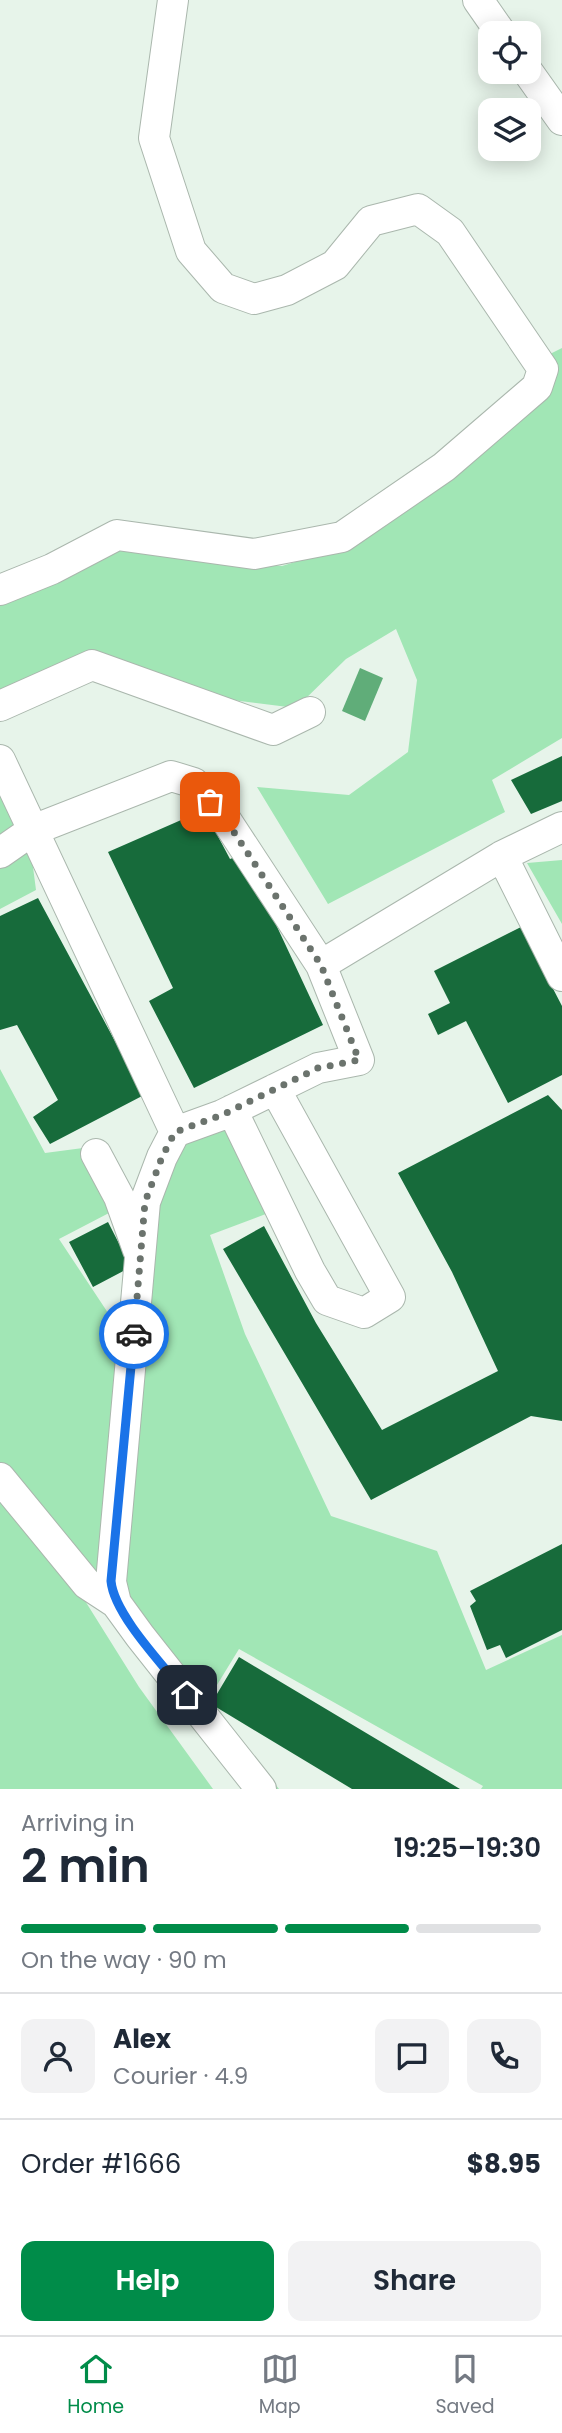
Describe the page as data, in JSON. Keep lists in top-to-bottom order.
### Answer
{
  "page": {
    "heading": ["2 min", "Arriving in", "19:25–19:30"],
    "panel": [
      "Alex",
      "Courier · 4.9",
      "Order #1666",
      "$8.95"
    ],
    "bar": "On the way · 90 m",
    "buttons": ["Help", "Share"],
    "tabs": ["Home", "Map", "Saved"]
  }
}
